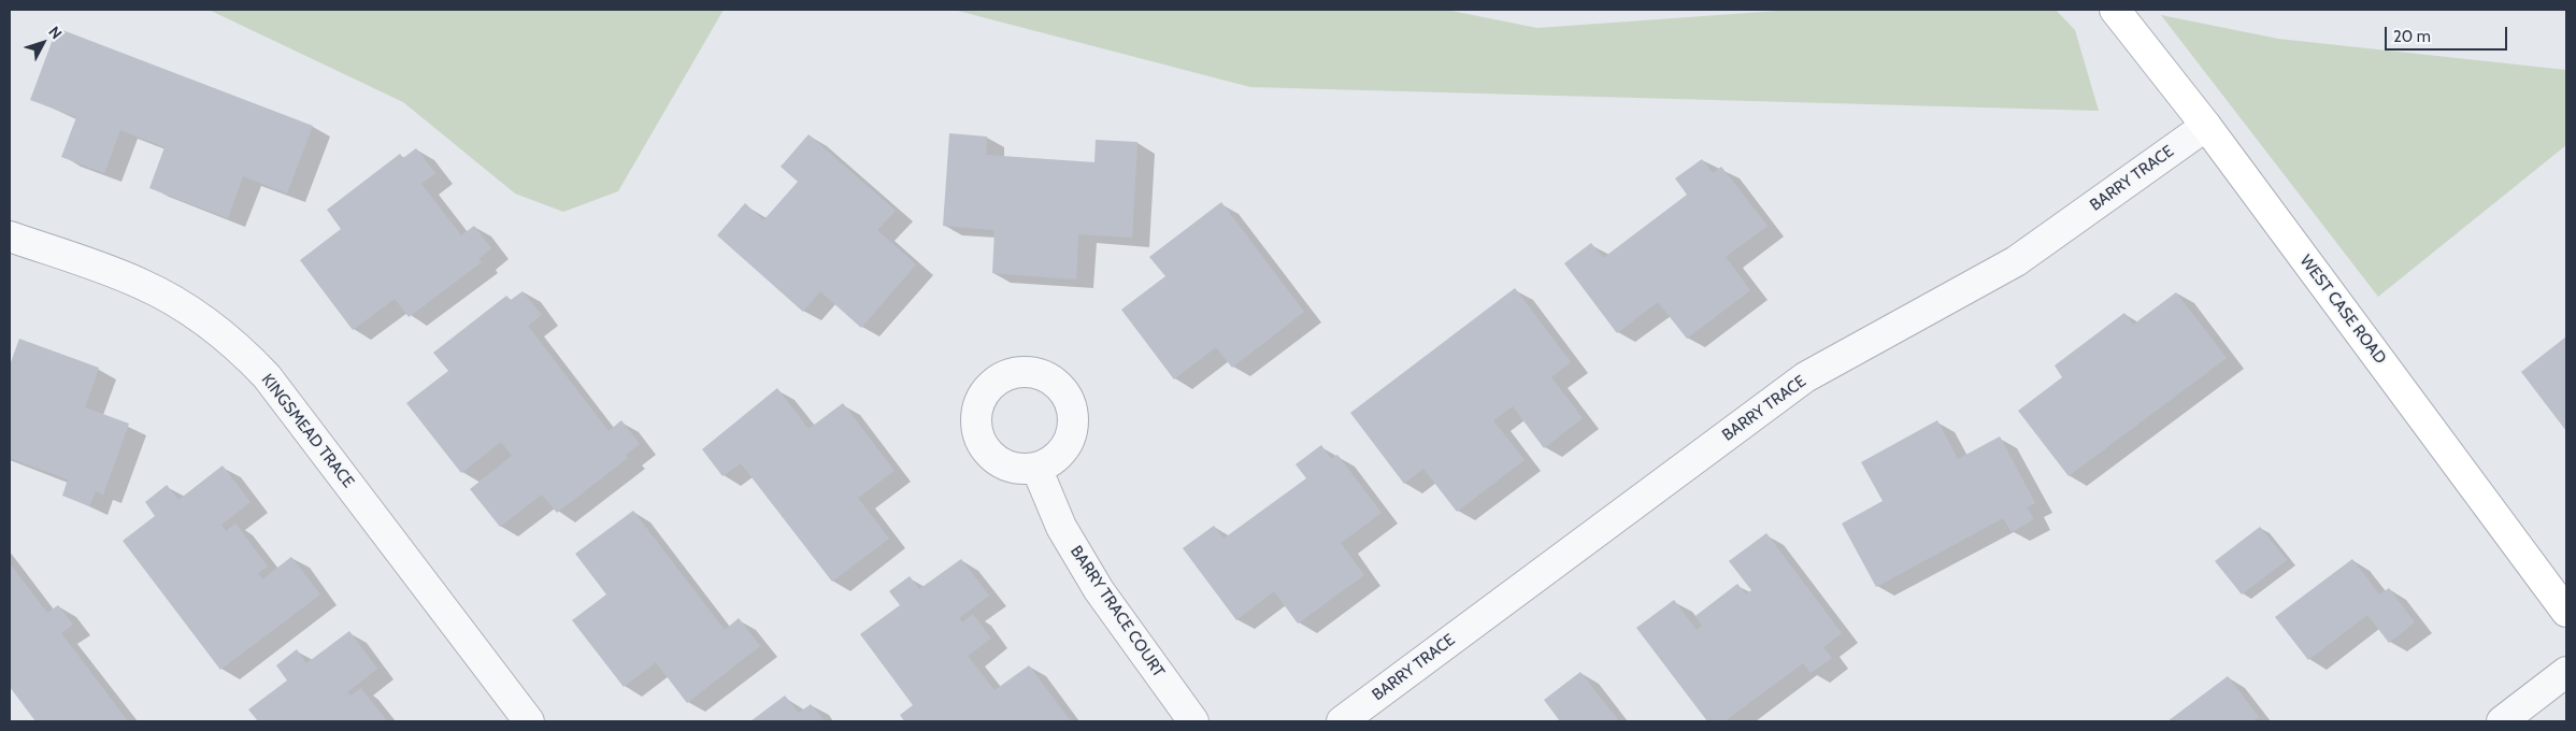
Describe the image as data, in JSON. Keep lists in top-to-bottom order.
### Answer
{
  "streets": {
    "main road": ["WEST CASE ROAD"],
    "street": ["BARRY TRACE", "KINGSMEAD TRACE", "BARRY TRACE COURT"]
  },
  "crossings": [
    ["BARRY TRACE", "WEST CASE ROAD"]
  ],
  "scale_bar": "20 m",
  "north": "top right"
}
